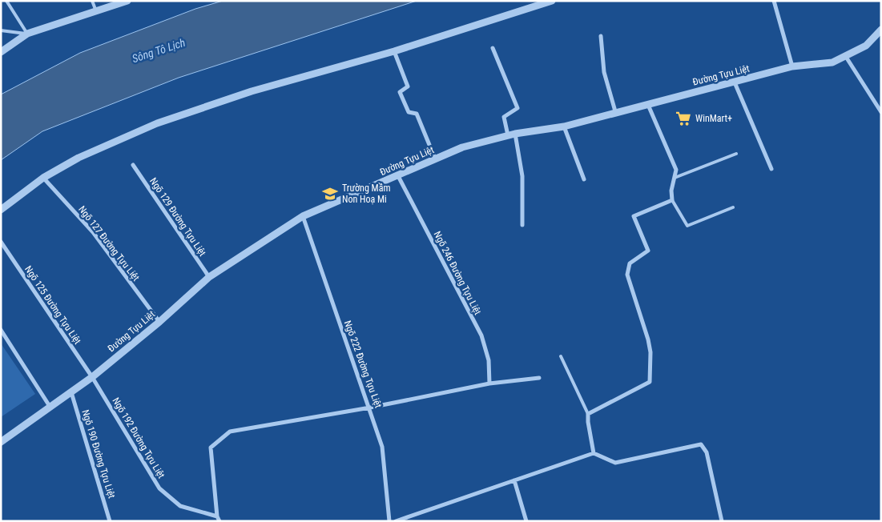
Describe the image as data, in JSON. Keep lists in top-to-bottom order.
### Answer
{
  "streets": {
    "street": [
      "Đường Tựu Liệt",
      "Ngõ 129 Đường Tựu Liệt",
      "Ngõ 127 Đường Tựu Liệt",
      "Ngõ 246 Đường Tựu Liệt",
      "Ngõ 125 Đường Tựu Liệt",
      "Ngõ 222 Đường Tựu Liệt",
      "Ngõ 192 Đường Tựu Liệt",
      "Ngõ 190 Đường Tựu Liệt"
    ]
  },
  "crossings": [
    ["Đường Tựu Liệt", "Ngõ 129 Đường Tựu Liệt"],
    ["Đường Tựu Liệt", "Ngõ 127 Đường Tựu Liệt"],
    ["Đường Tựu Liệt", "Ngõ 246 Đường Tựu Liệt"],
    ["Đường Tựu Liệt", "Ngõ 125 Đường Tựu Liệt"],
    ["Đường Tựu Liệt", "Ngõ 222 Đường Tựu Liệt"],
    ["Đường Tựu Liệt", "Ngõ 192 Đường Tựu Liệt"],
    ["Đường Tựu Liệt", "Ngõ 190 Đường Tựu Liệt"],
    ["Ngõ 125 Đường Tựu Liệt", "Ngõ 192 Đường Tựu Liệt"]
  ],
  "water": ["Sông Tô Lịch"],
  "places": {
    "supermarket": ["WinMart+"],
    "school or university": ["Trường Mầm Non Hoạ Mi"]
  }
}
